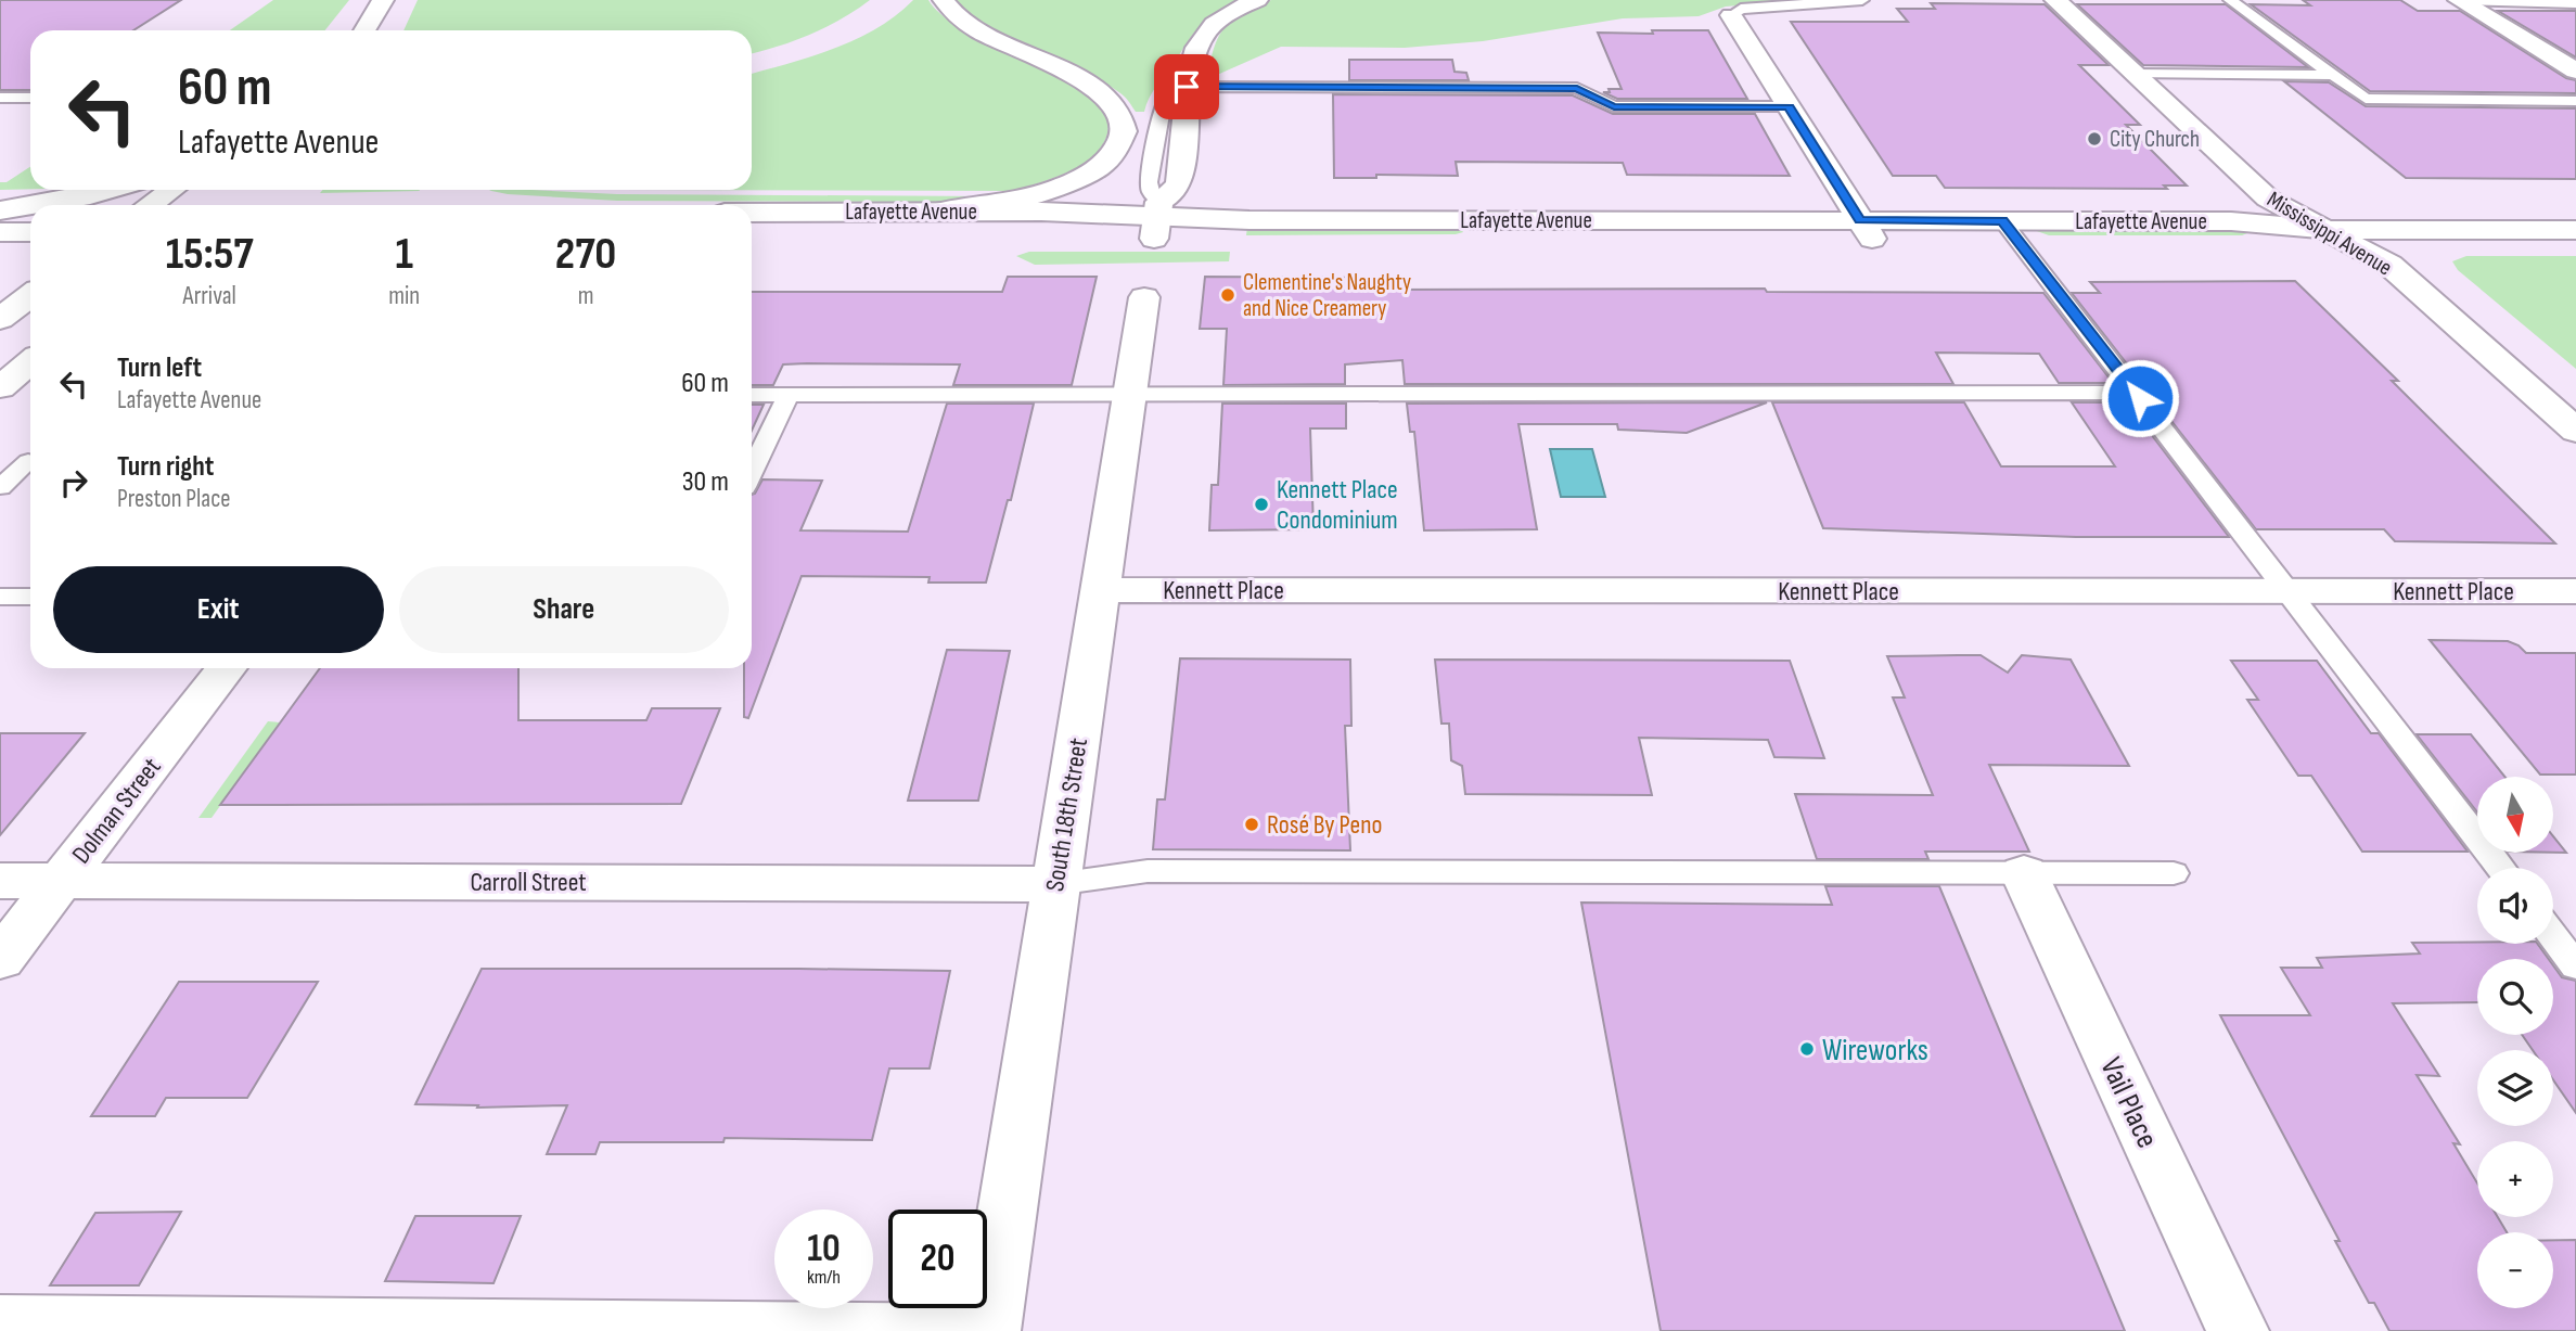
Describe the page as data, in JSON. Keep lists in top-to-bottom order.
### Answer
{
  "streets": {
    "main road": [
      "Lafayette Avenue",
      "Mississippi Avenue",
      "Kennett Place",
      "Dolman Street",
      "South 18th Street",
      "Carroll Street",
      "Vail Place"
    ]
  },
  "crossings": [
    ["Lafayette Avenue", "Mississippi Avenue"],
    ["Kennett Place", "South 18th Street"],
    ["Dolman Street", "Carroll Street"],
    ["South 18th Street", "Carroll Street"]
  ],
  "places": [
    "City Church",
    "Clementine's Naughty and Nice Creamery",
    "Kennett Place Condominium",
    "Rosé By Peno",
    "Wireworks"
  ],
  "north": "bottom",
  "page": {
    "turn": ["60 m", "Lafayette Avenue"],
    "eta": [
      "15:57",
      "Arrival",
      "1",
      "min",
      "270",
      "m"
    ],
    "list": [
      {
        "name": "Turn left",
        "note": "Lafayette Avenue",
        "value": "60 m"
      },
      {
        "name": "Turn right",
        "note": "Preston Place",
        "value": "30 m"
      }
    ],
    "buttons": ["Exit", "Share"],
    "map_buttons": ["+", "−"],
    "speed": "10 km/h",
    "limit": "20"
  }
}
